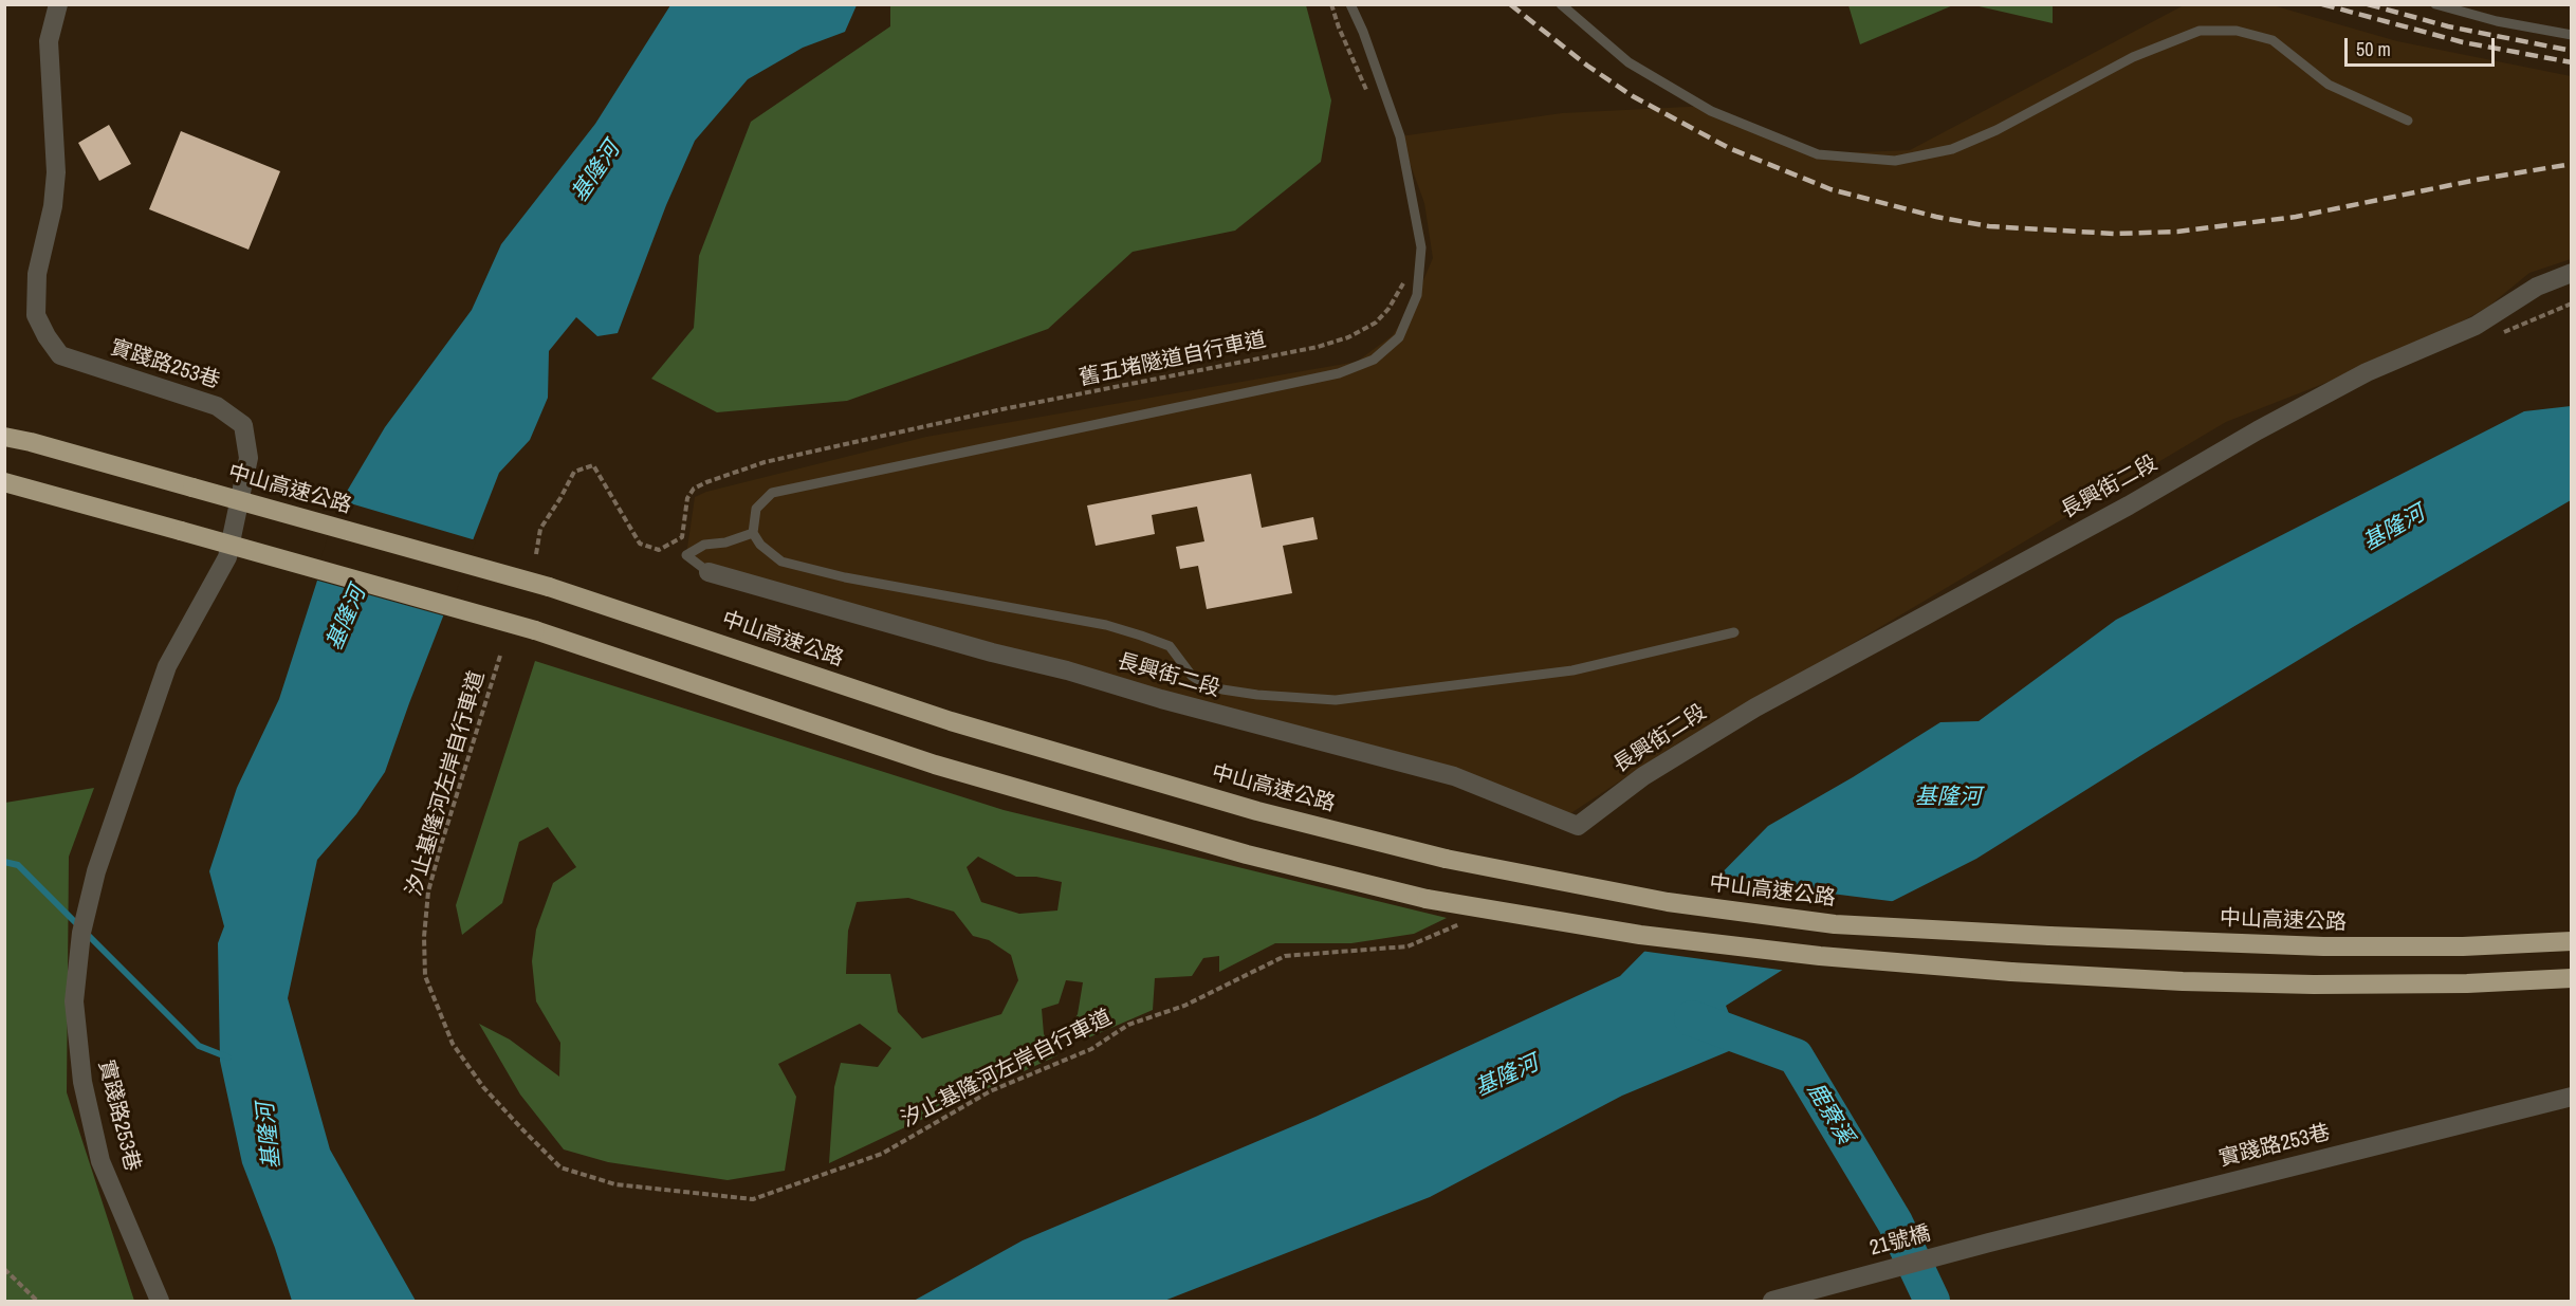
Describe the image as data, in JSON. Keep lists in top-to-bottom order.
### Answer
{
  "streets": {
    "highway": ["中山高速公路"],
    "street": ["實踐路253巷", "長興街二段", "21號橋"],
    "path": ["舊五堵隧道自行車道", "汐止基隆河左岸自行車道"]
  },
  "crossings": [
    ["實踐路253巷", "21號橋"]
  ],
  "water": ["基隆河", "鹿寮溪"],
  "scale_bar": "50 m"
}
